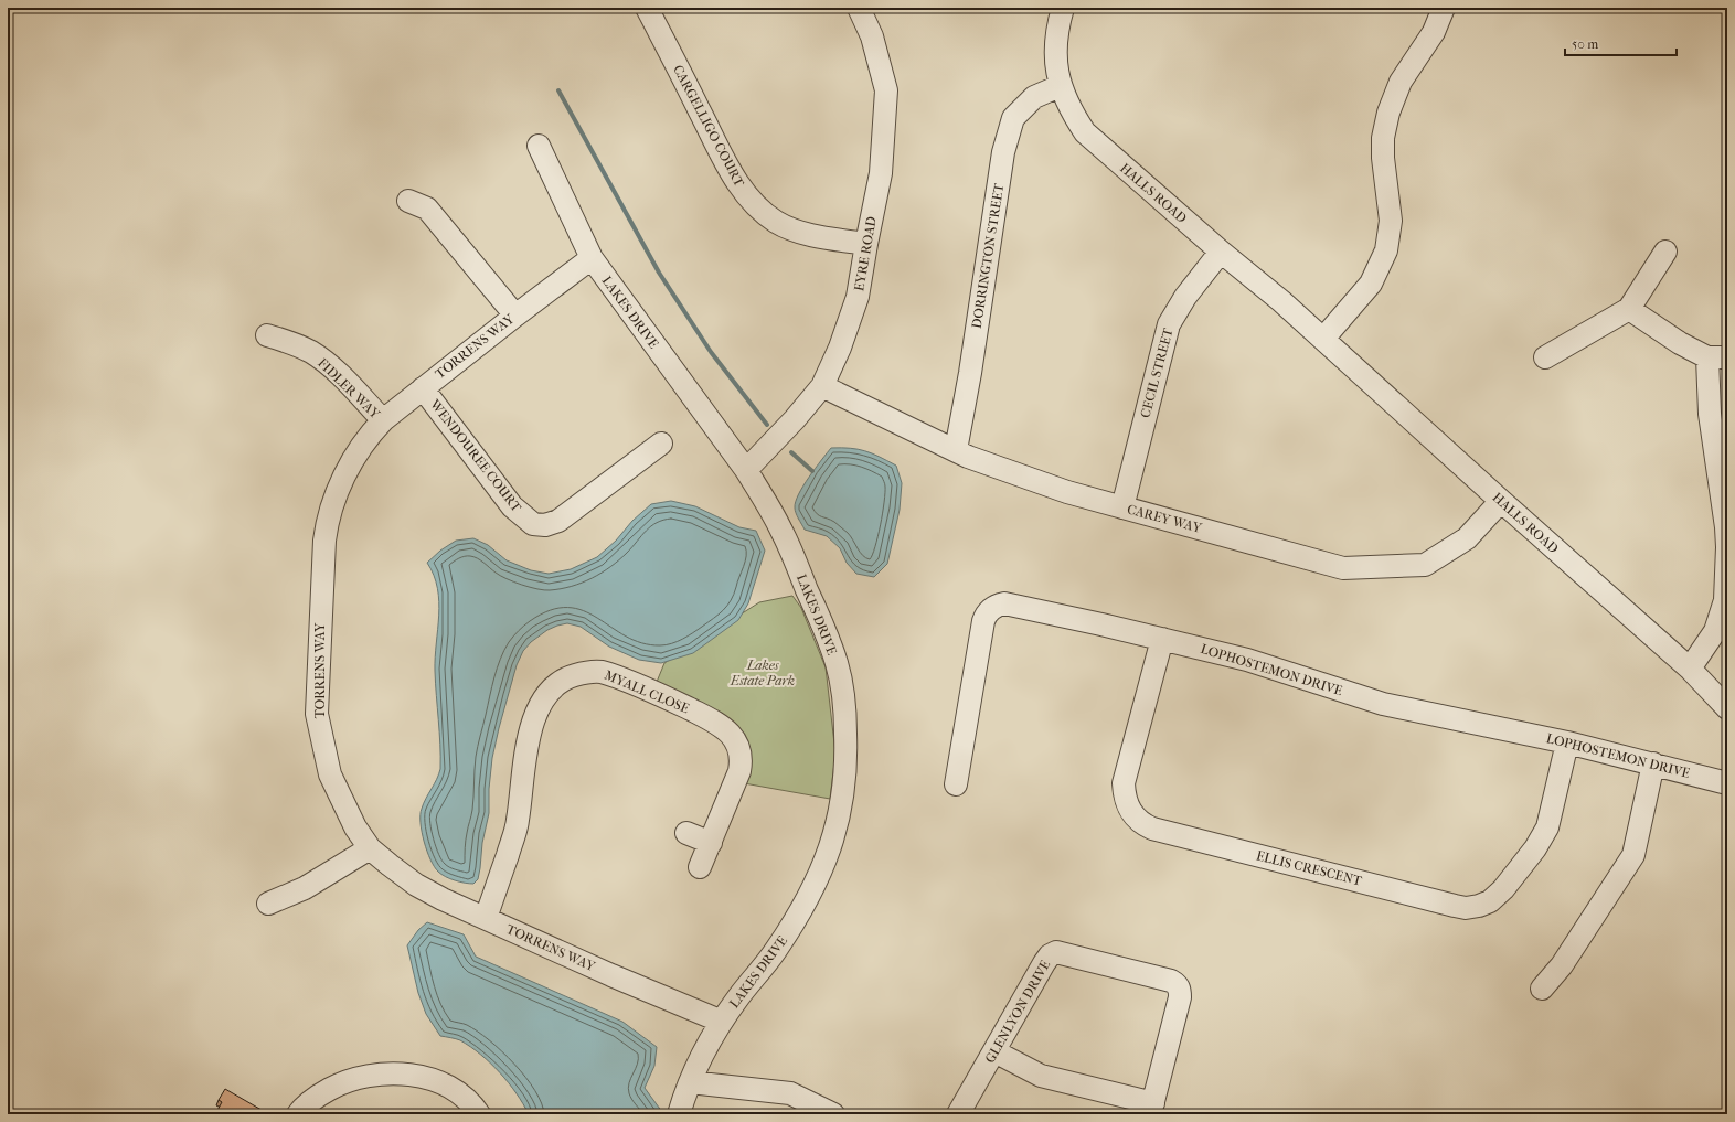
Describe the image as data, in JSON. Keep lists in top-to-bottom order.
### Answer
{
  "streets": {
    "street": [
      "CARGELLIGO COURT",
      "HALLS ROAD",
      "EYRE ROAD",
      "DORRINGTON STREET",
      "LAKES DRIVE",
      "TORRENS WAY",
      "CECIL STREET",
      "FIDLER WAY",
      "WENDOUREE COURT",
      "CAREY WAY",
      "LOPHOSTEMON DRIVE",
      "MYALL CLOSE",
      "ELLIS CRESCENT",
      "GLENLYON DRIVE"
    ]
  },
  "crossings": [
    ["CARGELLIGO COURT", "EYRE ROAD"],
    ["HALLS ROAD", "DORRINGTON STREET"],
    ["HALLS ROAD", "CECIL STREET"],
    ["HALLS ROAD", "CAREY WAY"],
    ["EYRE ROAD", "LAKES DRIVE"],
    ["EYRE ROAD", "CAREY WAY"],
    ["DORRINGTON STREET", "CAREY WAY"],
    ["LAKES DRIVE", "TORRENS WAY"],
    ["TORRENS WAY", "FIDLER WAY"],
    ["TORRENS WAY", "WENDOUREE COURT"],
    ["TORRENS WAY", "MYALL CLOSE"],
    ["CECIL STREET", "CAREY WAY"],
    ["LOPHOSTEMON DRIVE", "ELLIS CRESCENT"]
  ],
  "parks": ["Lakes Estate Park"],
  "scale_bar": "50 m"
}
